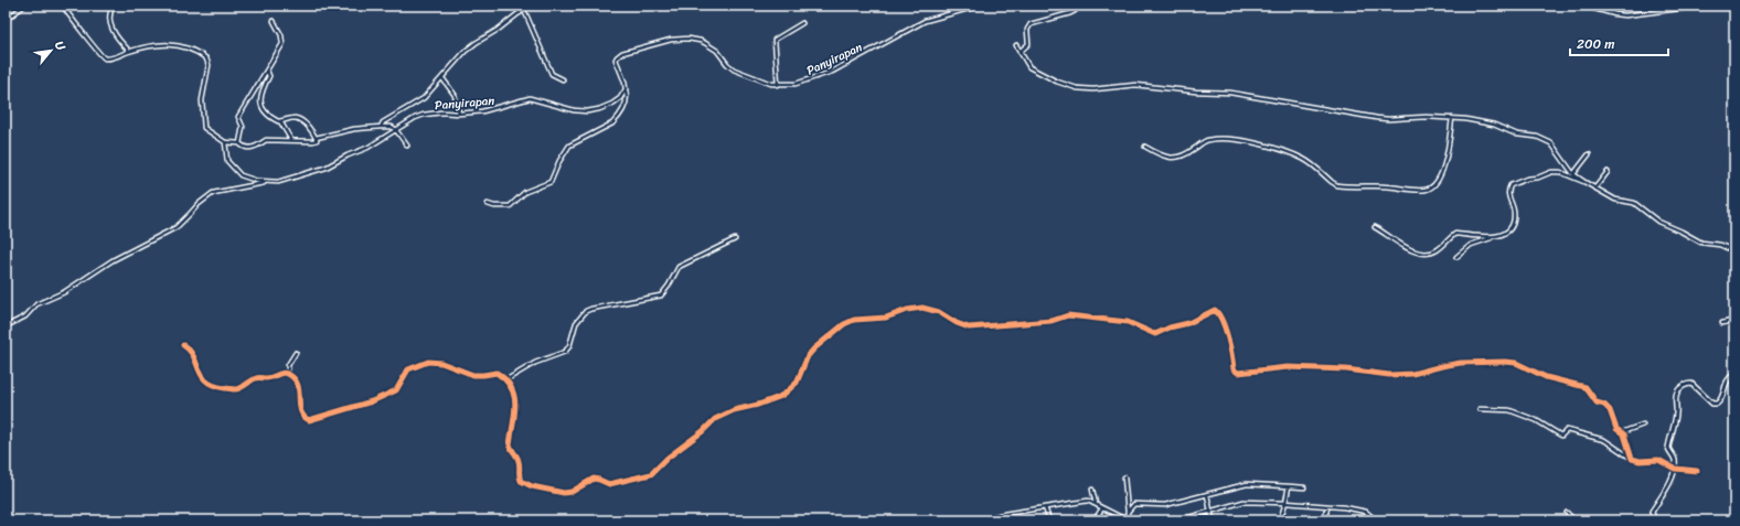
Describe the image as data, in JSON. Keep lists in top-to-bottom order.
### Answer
{
  "streets": {
    "street": ["Panyirapan"]
  },
  "scale_bar": "200 m",
  "north": "top right"
}
